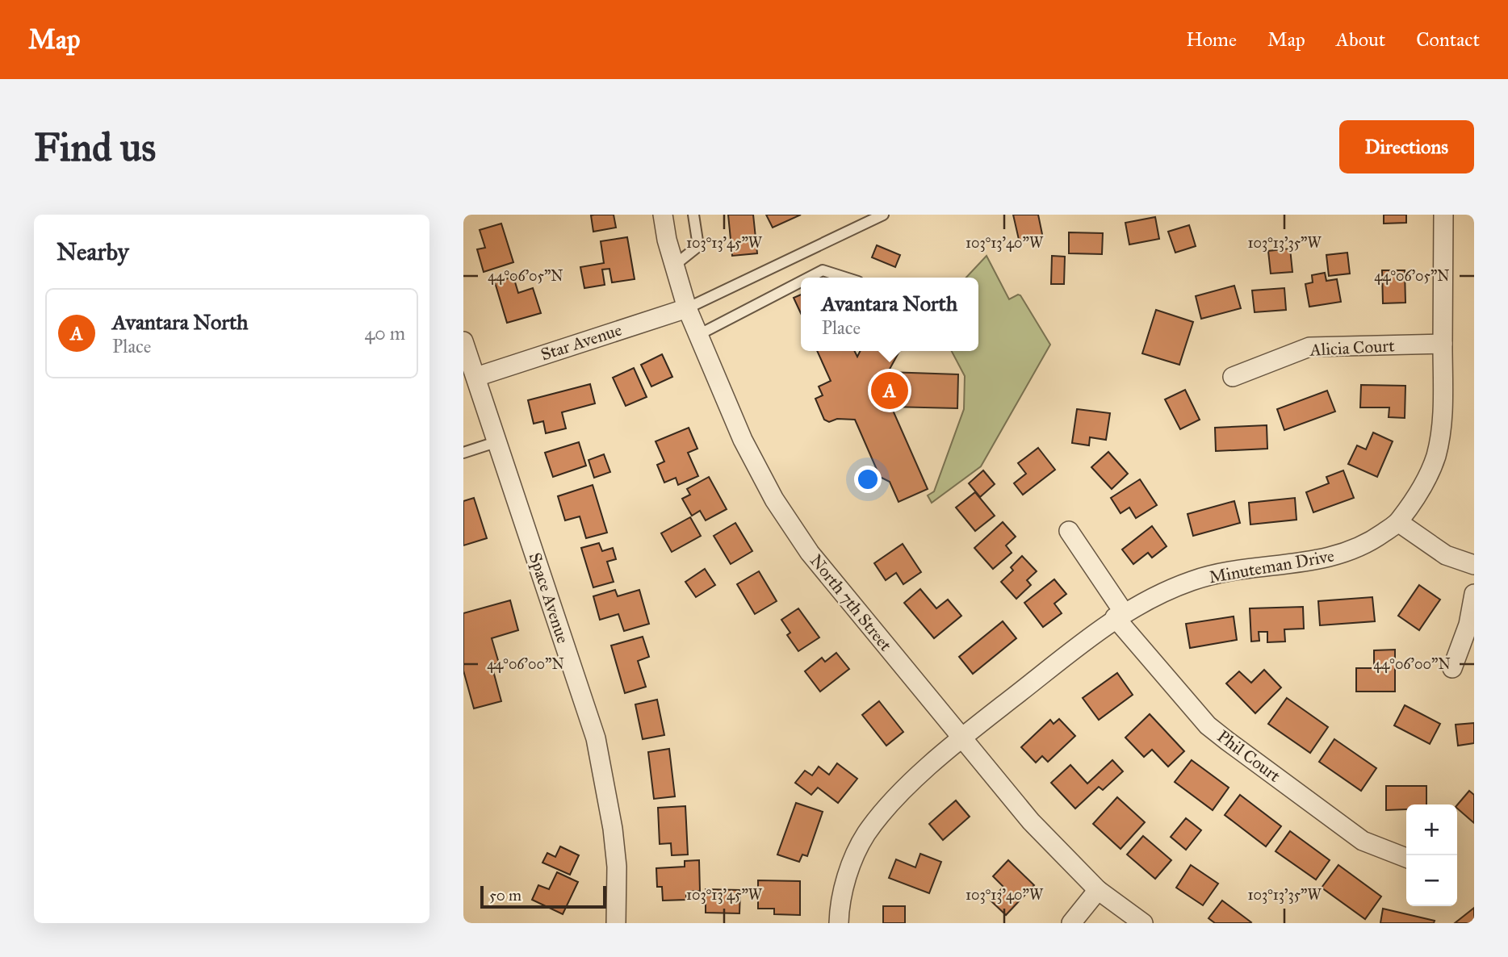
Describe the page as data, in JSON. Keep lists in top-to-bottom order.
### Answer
{
  "streets": {
    "street": [
      "Star Avenue",
      "Alicia Court",
      "Minuteman Drive",
      "Space Avenue",
      "North 7th Street",
      "Phil Court"
    ]
  },
  "crossings": [
    ["Star Avenue", "Space Avenue"],
    ["Star Avenue", "North 7th Street"],
    ["Alicia Court", "Minuteman Drive"],
    ["Minuteman Drive", "North 7th Street"],
    ["Minuteman Drive", "Phil Court"]
  ],
  "scale_bar": "50 m",
  "page": {
    "header": "Map",
    "nav": [
      "Home",
      "Map",
      "About",
      "Contact"
    ],
    "buttons": "Directions",
    "title": "Find us",
    "heading": "Nearby",
    "popup": ["Avantara North", "Place"],
    "list": [
      {
        "mark": "A",
        "name": "Avantara North",
        "note": "Place",
        "value": "40 m"
      }
    ],
    "pins": "A",
    "map_buttons": ["+", "−"],
    "scale": "50 m"
  },
  "coordinates": [
    "103°13'45\"W",
    "103°13'40\"W",
    "103°13'35\"W",
    "44°06'05\"N",
    "44°06'00\"N"
  ]
}
